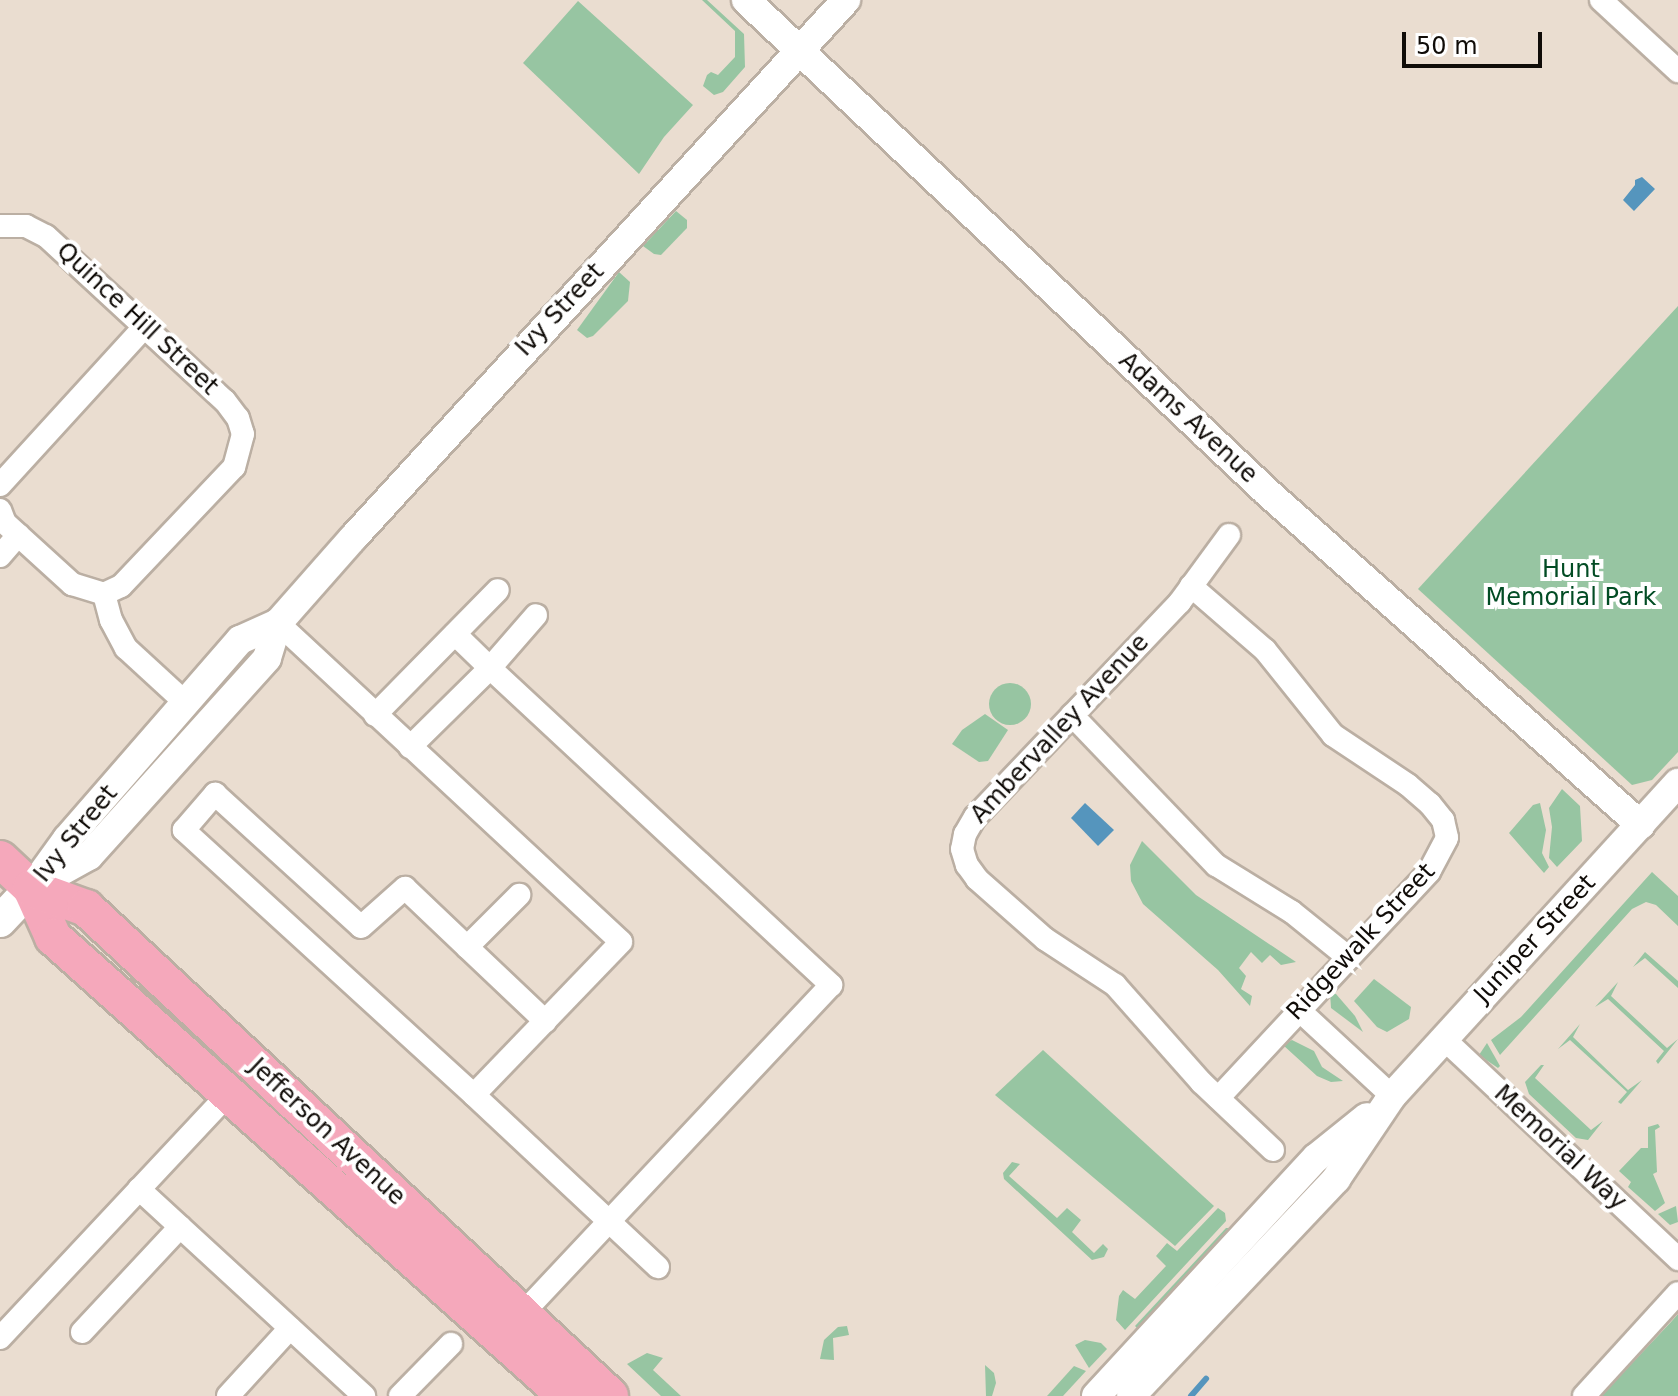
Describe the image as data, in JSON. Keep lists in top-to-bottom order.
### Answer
{
  "streets": {
    "main road": ["Jefferson Avenue"],
    "street": [
      "Ivy Street",
      "Quince Hill Street",
      "Adams Avenue",
      "Ambervalley Avenue",
      "Juniper Street",
      "Ridgewalk Street",
      "Memorial Way"
    ]
  },
  "crossings": [
    ["Ivy Street", "Adams Avenue"],
    ["Ivy Street", "Jefferson Avenue"],
    ["Adams Avenue", "Juniper Street"],
    ["Ambervalley Avenue", "Ridgewalk Street"],
    ["Juniper Street", "Memorial Way"]
  ],
  "parks": ["Hunt Memorial Park"],
  "scale_bar": "50 m"
}
